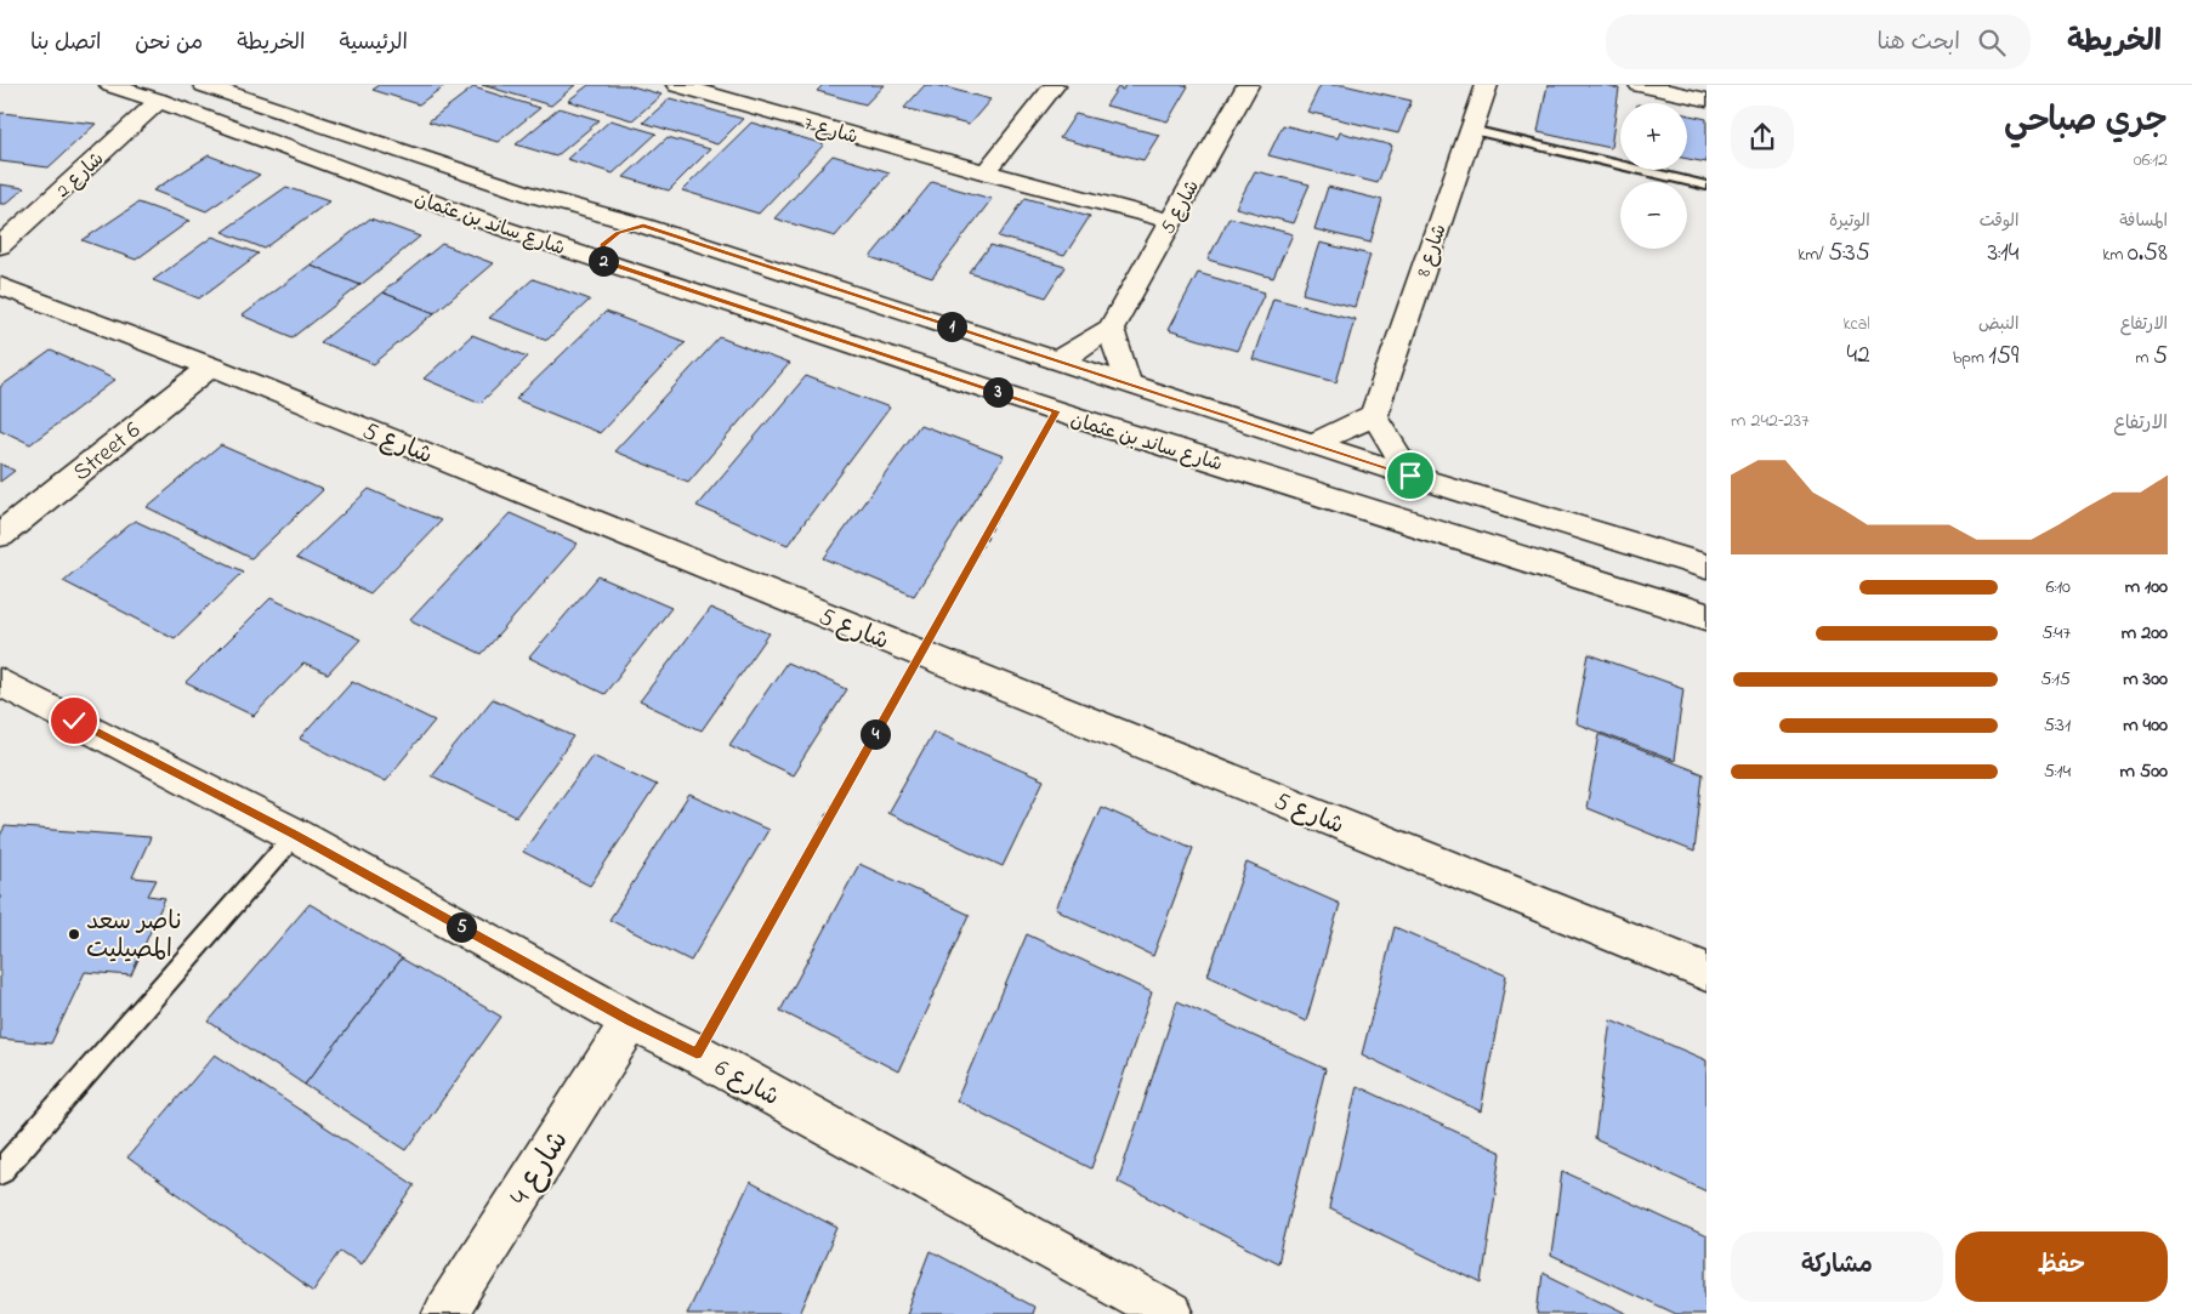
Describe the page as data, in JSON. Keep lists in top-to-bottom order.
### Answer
{
  "streets": {
    "street": [
      "شارع 7",
      "شارع 2",
      "شارع 5",
      "شارع ساند بن عثمان",
      "شارع 8",
      "Street 6",
      "شارع 6",
      "شارع 4"
    ]
  },
  "crossings": [
    ["شارع 7", "شارع 5"],
    ["شارع 2", "شارع ساند بن عثمان"],
    ["شارع 5", "Street 6"],
    ["شارع 6", "شارع 4"]
  ],
  "places": ["ناصر سعد المصيليت"],
  "page": {
    "header": "الخريطة",
    "search": "ابحث هنا",
    "nav": [
      "الرئيسية",
      "الخريطة",
      "من نحن",
      "اتصل بنا"
    ],
    "heading": ["جري صباحي", "06:12"],
    "map_buttons": ["+", "−"],
    "stats": [
      ["المسافة", "0.58 km"],
      ["الوقت", "3:14"],
      ["الوتيرة", "5:35 /km"],
      ["الارتفاع", "5 m"],
      ["النبض", "159 bpm"],
      ["kcal", "42"]
    ],
    "pins": [
      "2",
      "1",
      "3",
      "4",
      "5"
    ],
    "chart": ["الارتفاع", "237–242 m"],
    "list": [
      {
        "name": "100 m",
        "note": "6:10"
      },
      {
        "name": "200 m",
        "note": "5:47"
      },
      {
        "name": "300 m",
        "note": "5:15"
      },
      {
        "name": "400 m",
        "note": "5:31"
      },
      {
        "name": "500 m",
        "note": "5:14"
      }
    ],
    "buttons": ["حفظ", "مشاركة"]
  }
}
